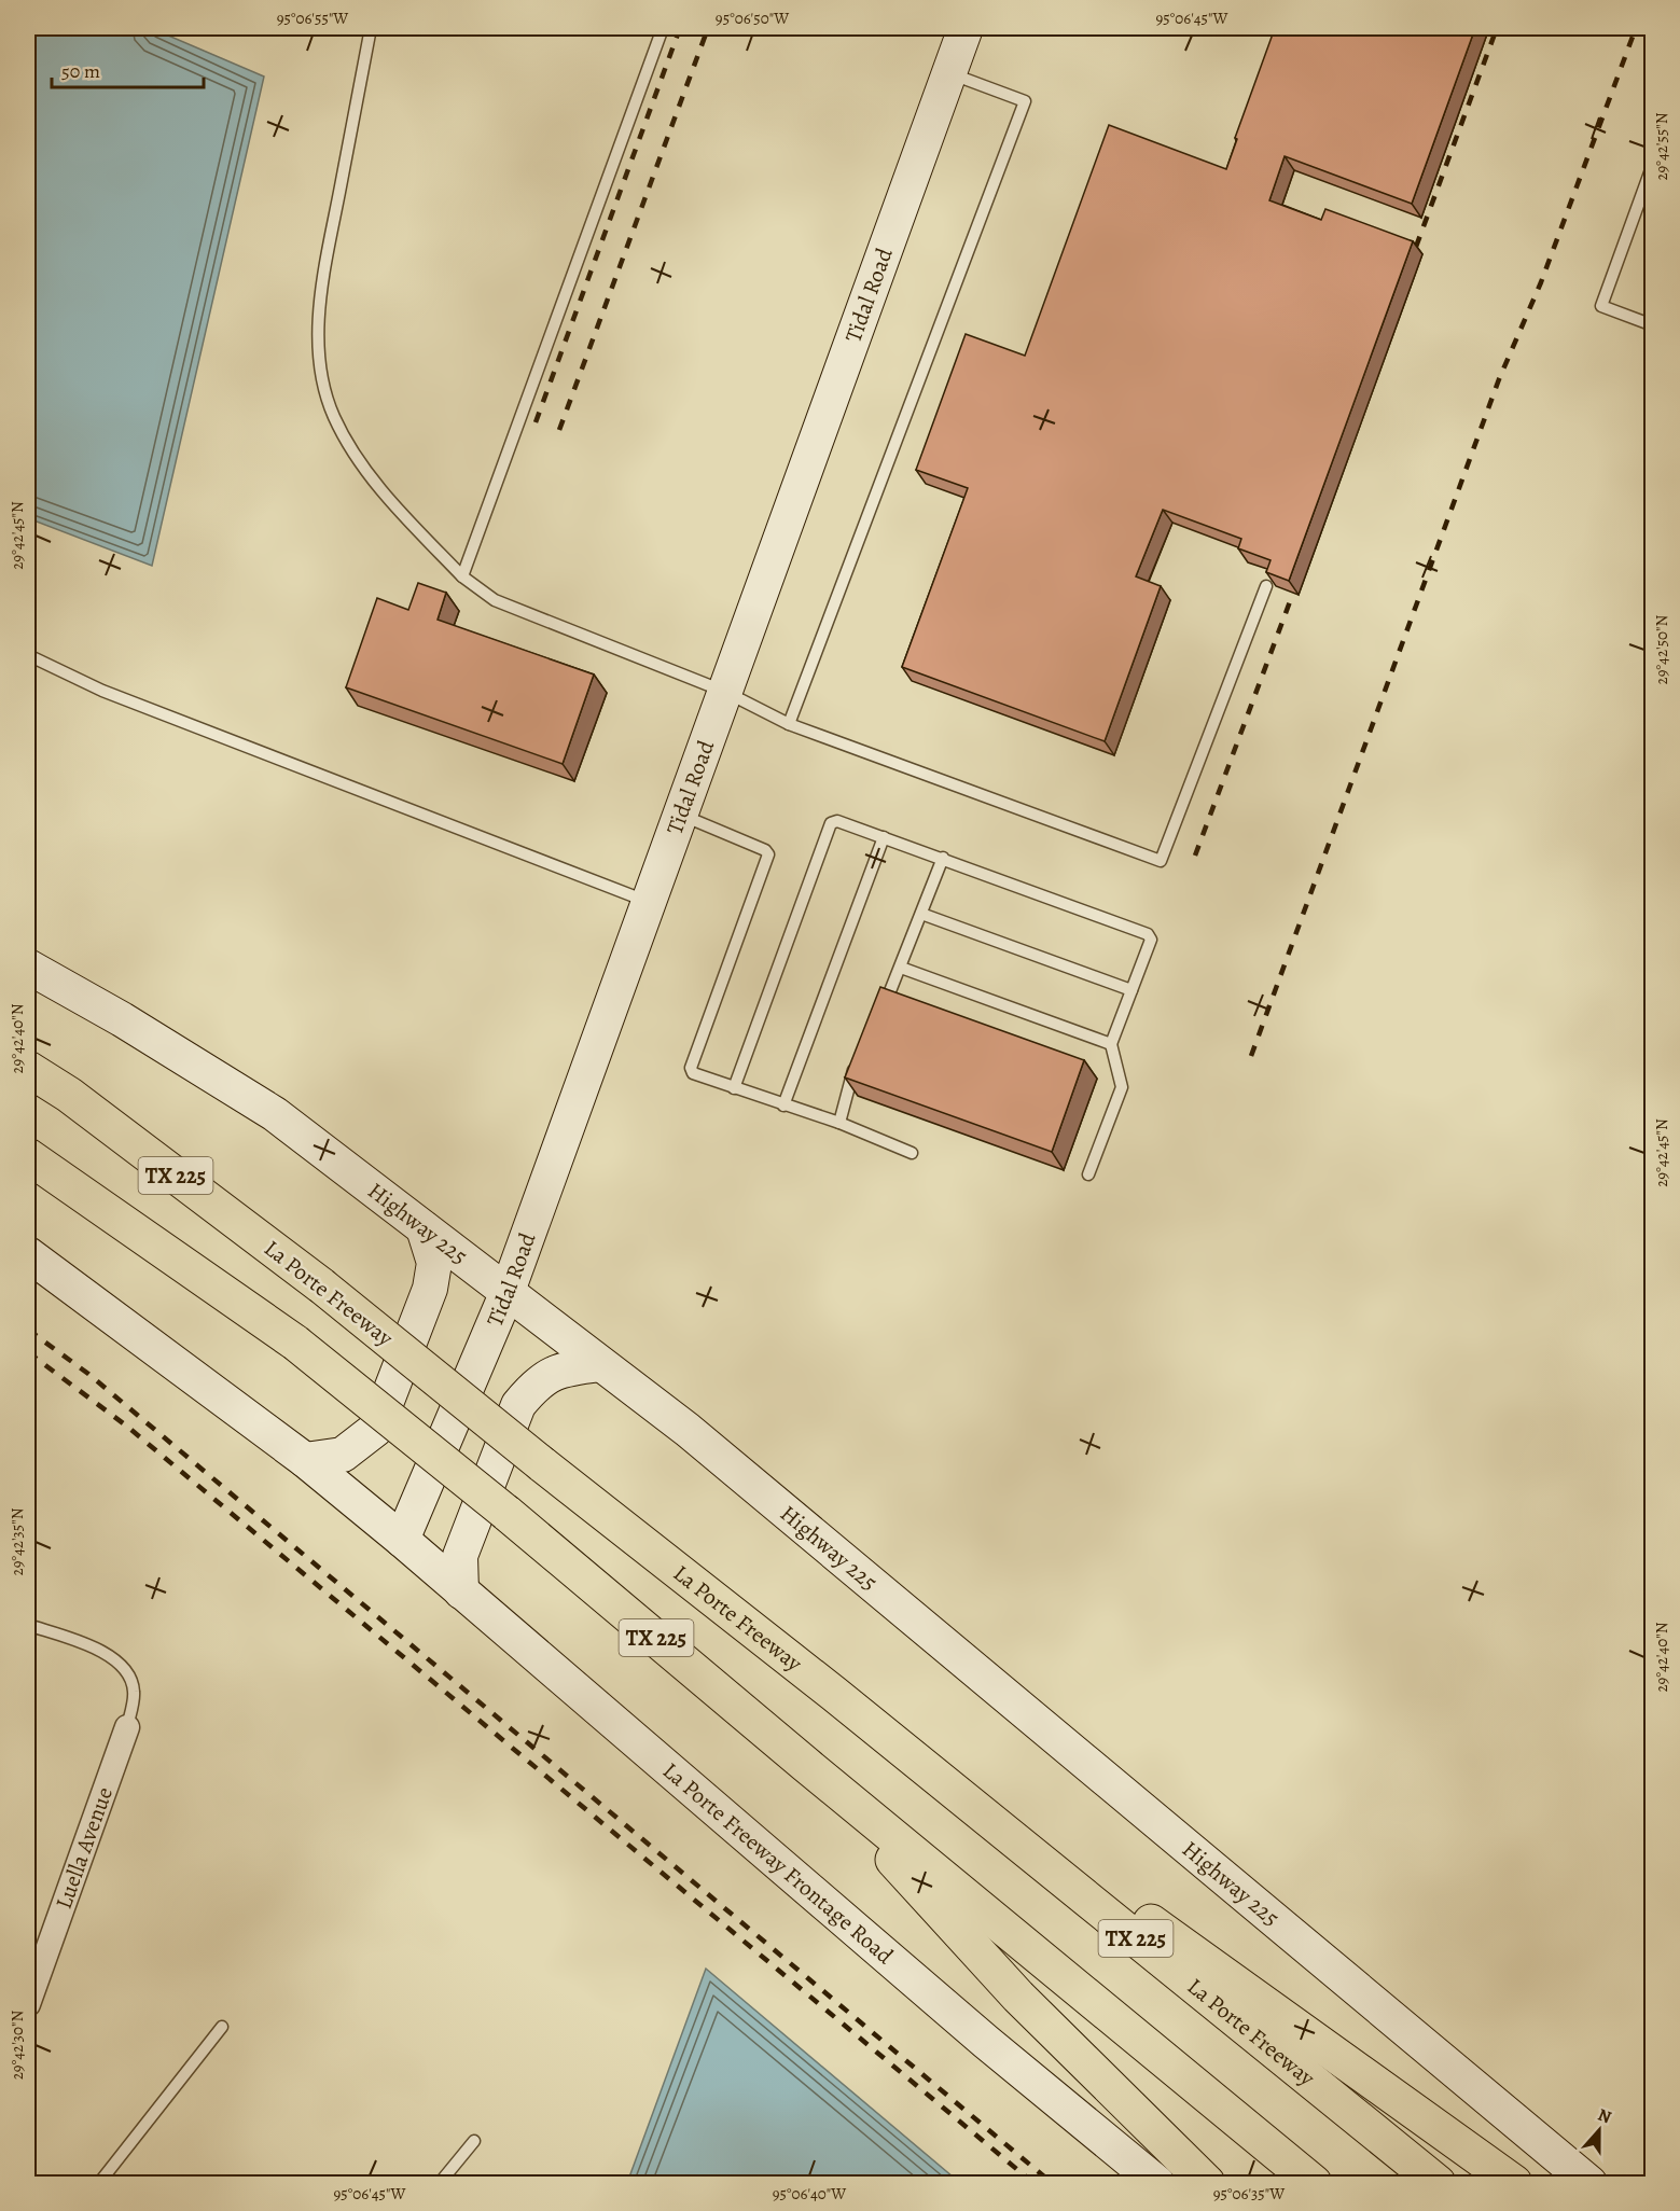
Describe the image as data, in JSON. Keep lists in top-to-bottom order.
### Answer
{
  "streets": {
    "highway": ["TX 225", "La Porte Freeway"],
    "main road": ["Tidal Road", "Highway 225", "La Porte Freeway Frontage Road"],
    "street": ["Luella Avenue"]
  },
  "crossings": [
    ["Tidal Road", "Highway 225"],
    ["Tidal Road", "La Porte Freeway Frontage Road"]
  ],
  "scale_bar": "50 m",
  "north": "top",
  "coordinates": [
    "95°06'55\"W",
    "95°06'50\"W",
    "95°06'45\"W",
    "29°42'55\"N",
    "29°42'45\"N",
    "29°42'50\"N",
    "29°42'40\"N",
    "29°42'35\"N",
    "29°42'30\"N",
    "95°06'40\"W",
    "95°06'35\"W"
  ]
}
